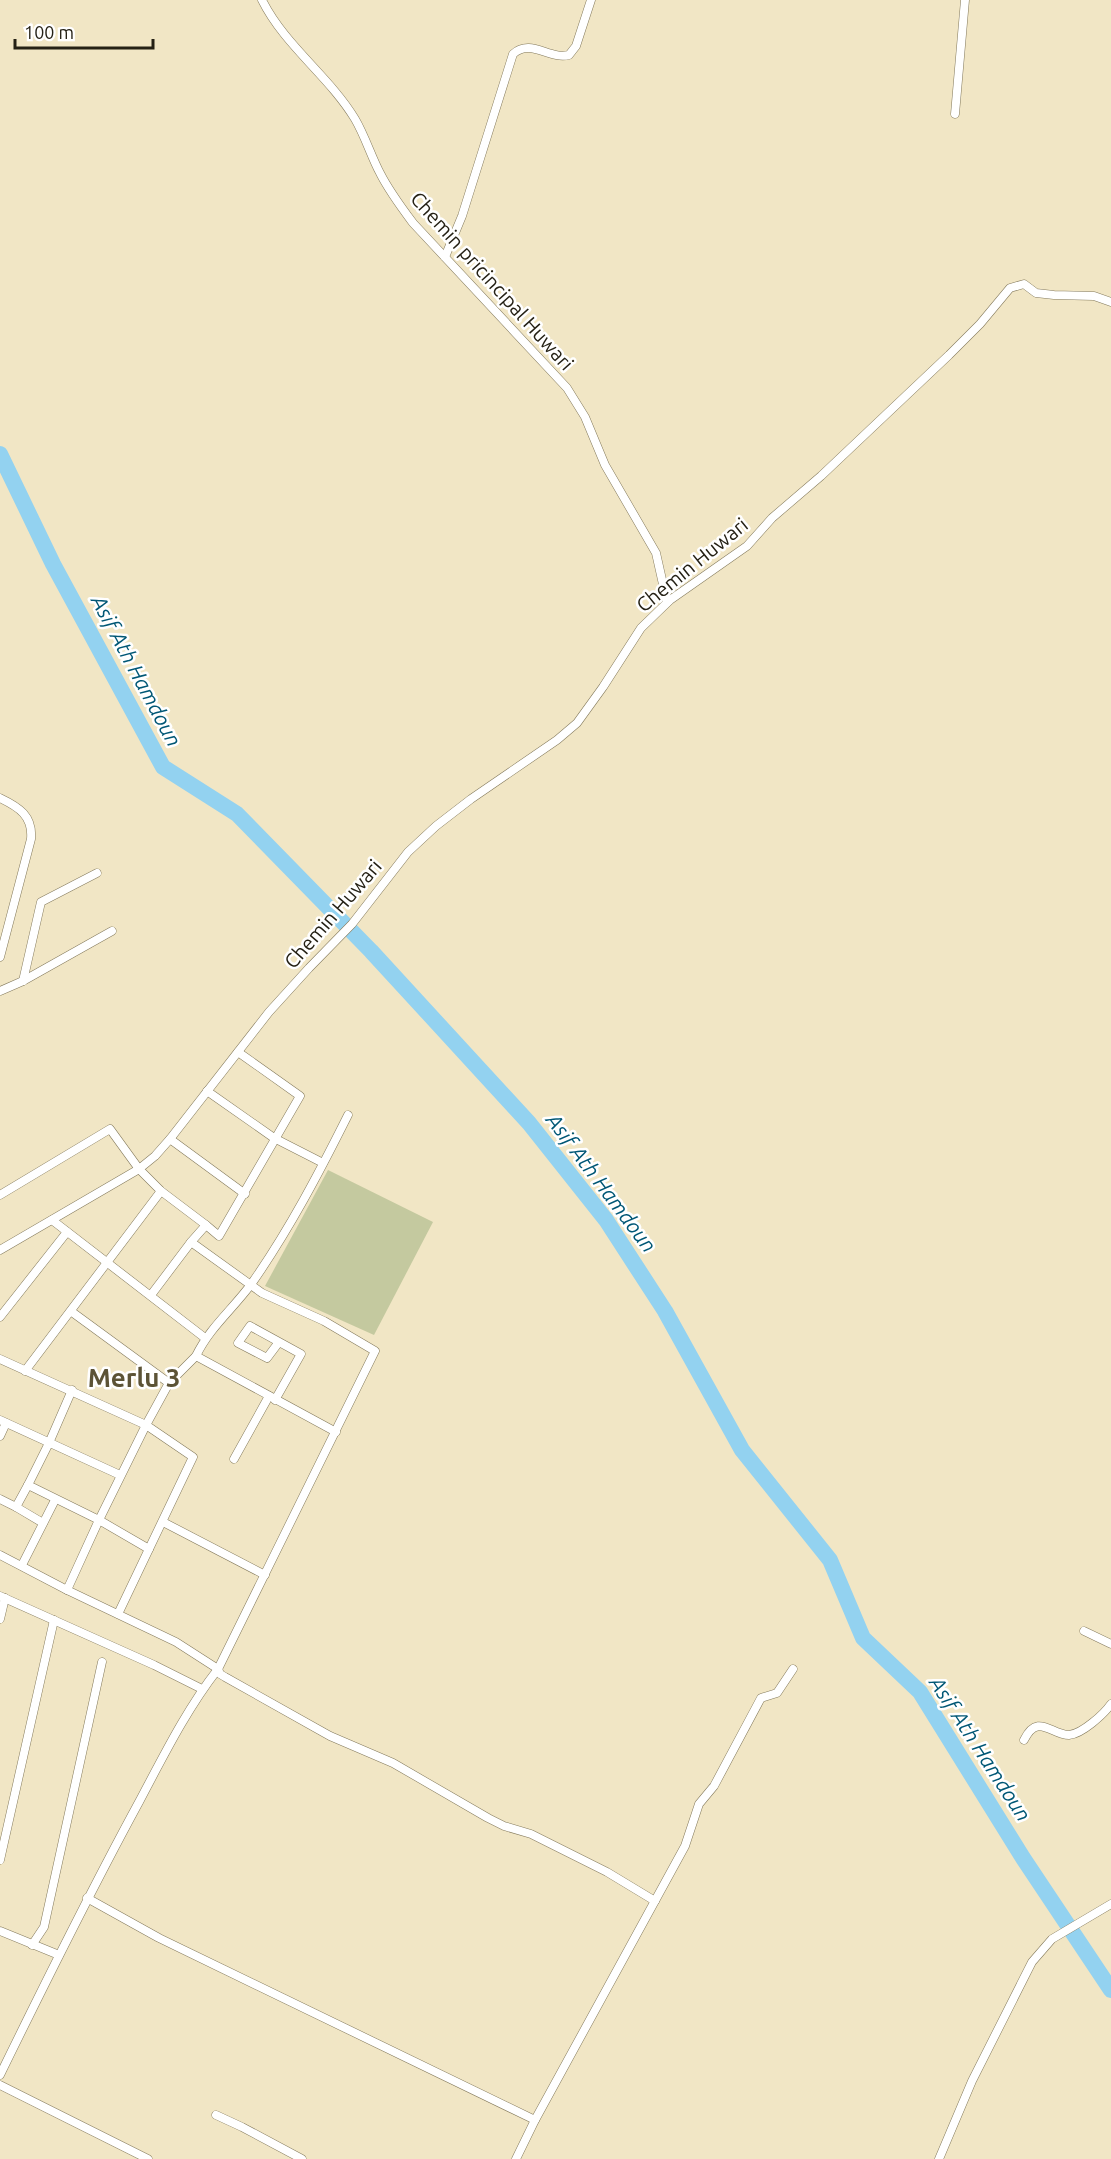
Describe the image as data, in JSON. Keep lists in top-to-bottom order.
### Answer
{
  "streets": {
    "street": ["Chemin pricincipal Huwari", "Chemin Huwari"]
  },
  "crossings": [
    ["Chemin pricincipal Huwari", "Chemin Huwari"]
  ],
  "districts": ["Merlu 3"],
  "water": ["Asif Ath Hamdoun"],
  "scale_bar": "100 m"
}
